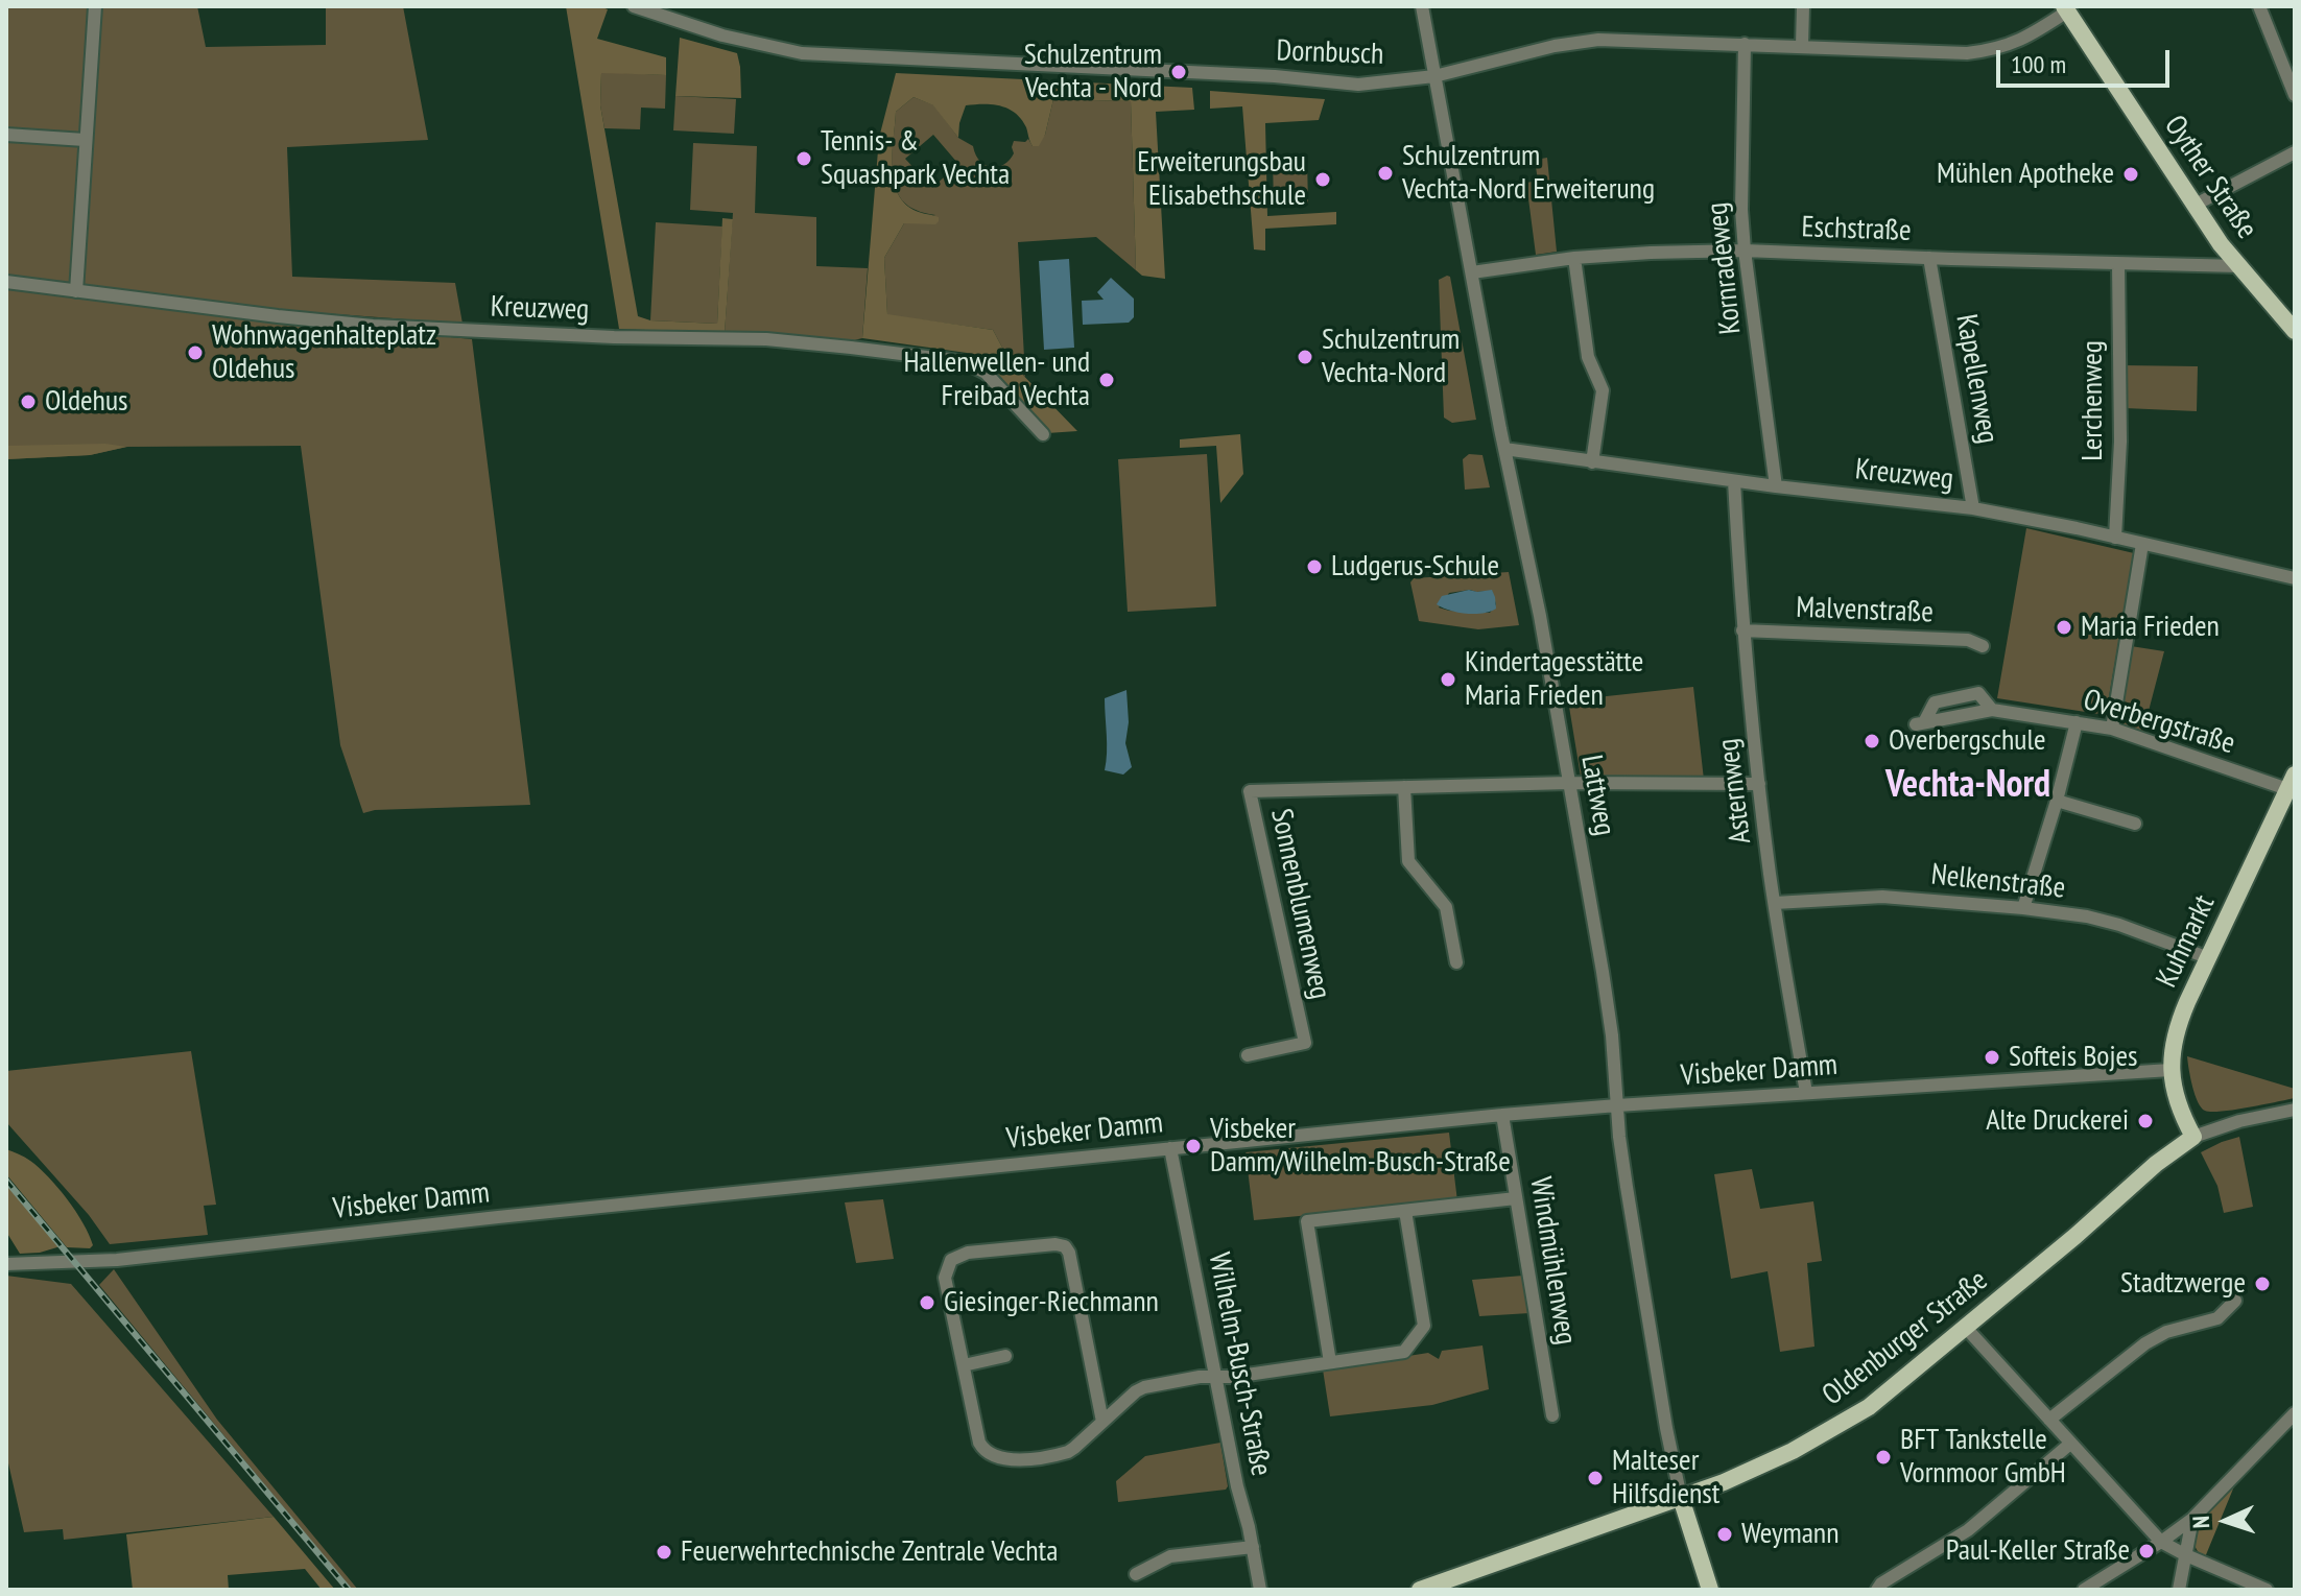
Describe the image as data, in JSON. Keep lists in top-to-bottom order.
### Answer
{
  "streets": {
    "main road": ["Oyther Straße", "Kuhmarkt", "Oldenburger Straße"],
    "street": [
      "Dornbusch",
      "Eschstraße",
      "Kornradeweg",
      "Kreuzweg",
      "Kapellenweg",
      "Lerchenweg",
      "Malvenstraße",
      "Overbergstraße",
      "Asternweg",
      "Lattweg",
      "Nelkenstraße",
      "Sonnenblumenweg",
      "Visbeker Damm",
      "Windmühlenweg",
      "Wilhelm-Busch-Straße"
    ]
  },
  "crossings": [
    ["Dornbusch", "Oyther Straße"],
    ["Dornbusch", "Kornradeweg"],
    ["Dornbusch", "Lattweg"],
    ["Oyther Straße", "Eschstraße"],
    ["Eschstraße", "Kornradeweg"],
    ["Eschstraße", "Kapellenweg"],
    ["Eschstraße", "Lerchenweg"],
    ["Eschstraße", "Lattweg"],
    ["Kornradeweg", "Kreuzweg"],
    ["Kreuzweg", "Kapellenweg"],
    ["Kreuzweg", "Lerchenweg"],
    ["Kreuzweg", "Asternweg"],
    ["Kreuzweg", "Lattweg"],
    ["Malvenstraße", "Asternweg"],
    ["Overbergstraße", "Kuhmarkt"],
    ["Asternweg", "Nelkenstraße"],
    ["Asternweg", "Visbeker Damm"],
    ["Lattweg", "Visbeker Damm"],
    ["Lattweg", "Oldenburger Straße"],
    ["Nelkenstraße", "Kuhmarkt"],
    ["Kuhmarkt", "Visbeker Damm"],
    ["Kuhmarkt", "Oldenburger Straße"],
    ["Visbeker Damm", "Windmühlenweg"],
    ["Visbeker Damm", "Wilhelm-Busch-Straße"]
  ],
  "districts": ["Vechta-Nord"],
  "places": [
    "Schulzentrum Vechta - Nord",
    "Tennis- & Squashpark Vechta",
    "Schulzentrum Vechta-Nord Erweiterung",
    "Mühlen Apotheke",
    "Erweiterungsbau Elisabethschule",
    "Wohnwagenhalteplatz Oldehus",
    "Schulzentrum Vechta-Nord",
    "Hallenwellen- und Freibad Vechta",
    "Oldehus",
    "Ludgerus-Schule",
    "Maria Frieden",
    "Kindertagesstätte Maria Frieden",
    "Overbergschule",
    "Softeis Bojes",
    "Alte Druckerei",
    "Visbeker Damm/Wilhelm-Busch-Straße",
    "Stadtzwerge",
    "Giesinger-Riechmann",
    "BFT Tankstelle Vornmoor GmbH",
    "Malteser Hilfsdienst",
    "Weymann",
    "Paul-Keller Straße",
    "Feuerwehrtechnische Zentrale Vechta"
  ],
  "scale_bar": "100 m",
  "north": "left"
}
